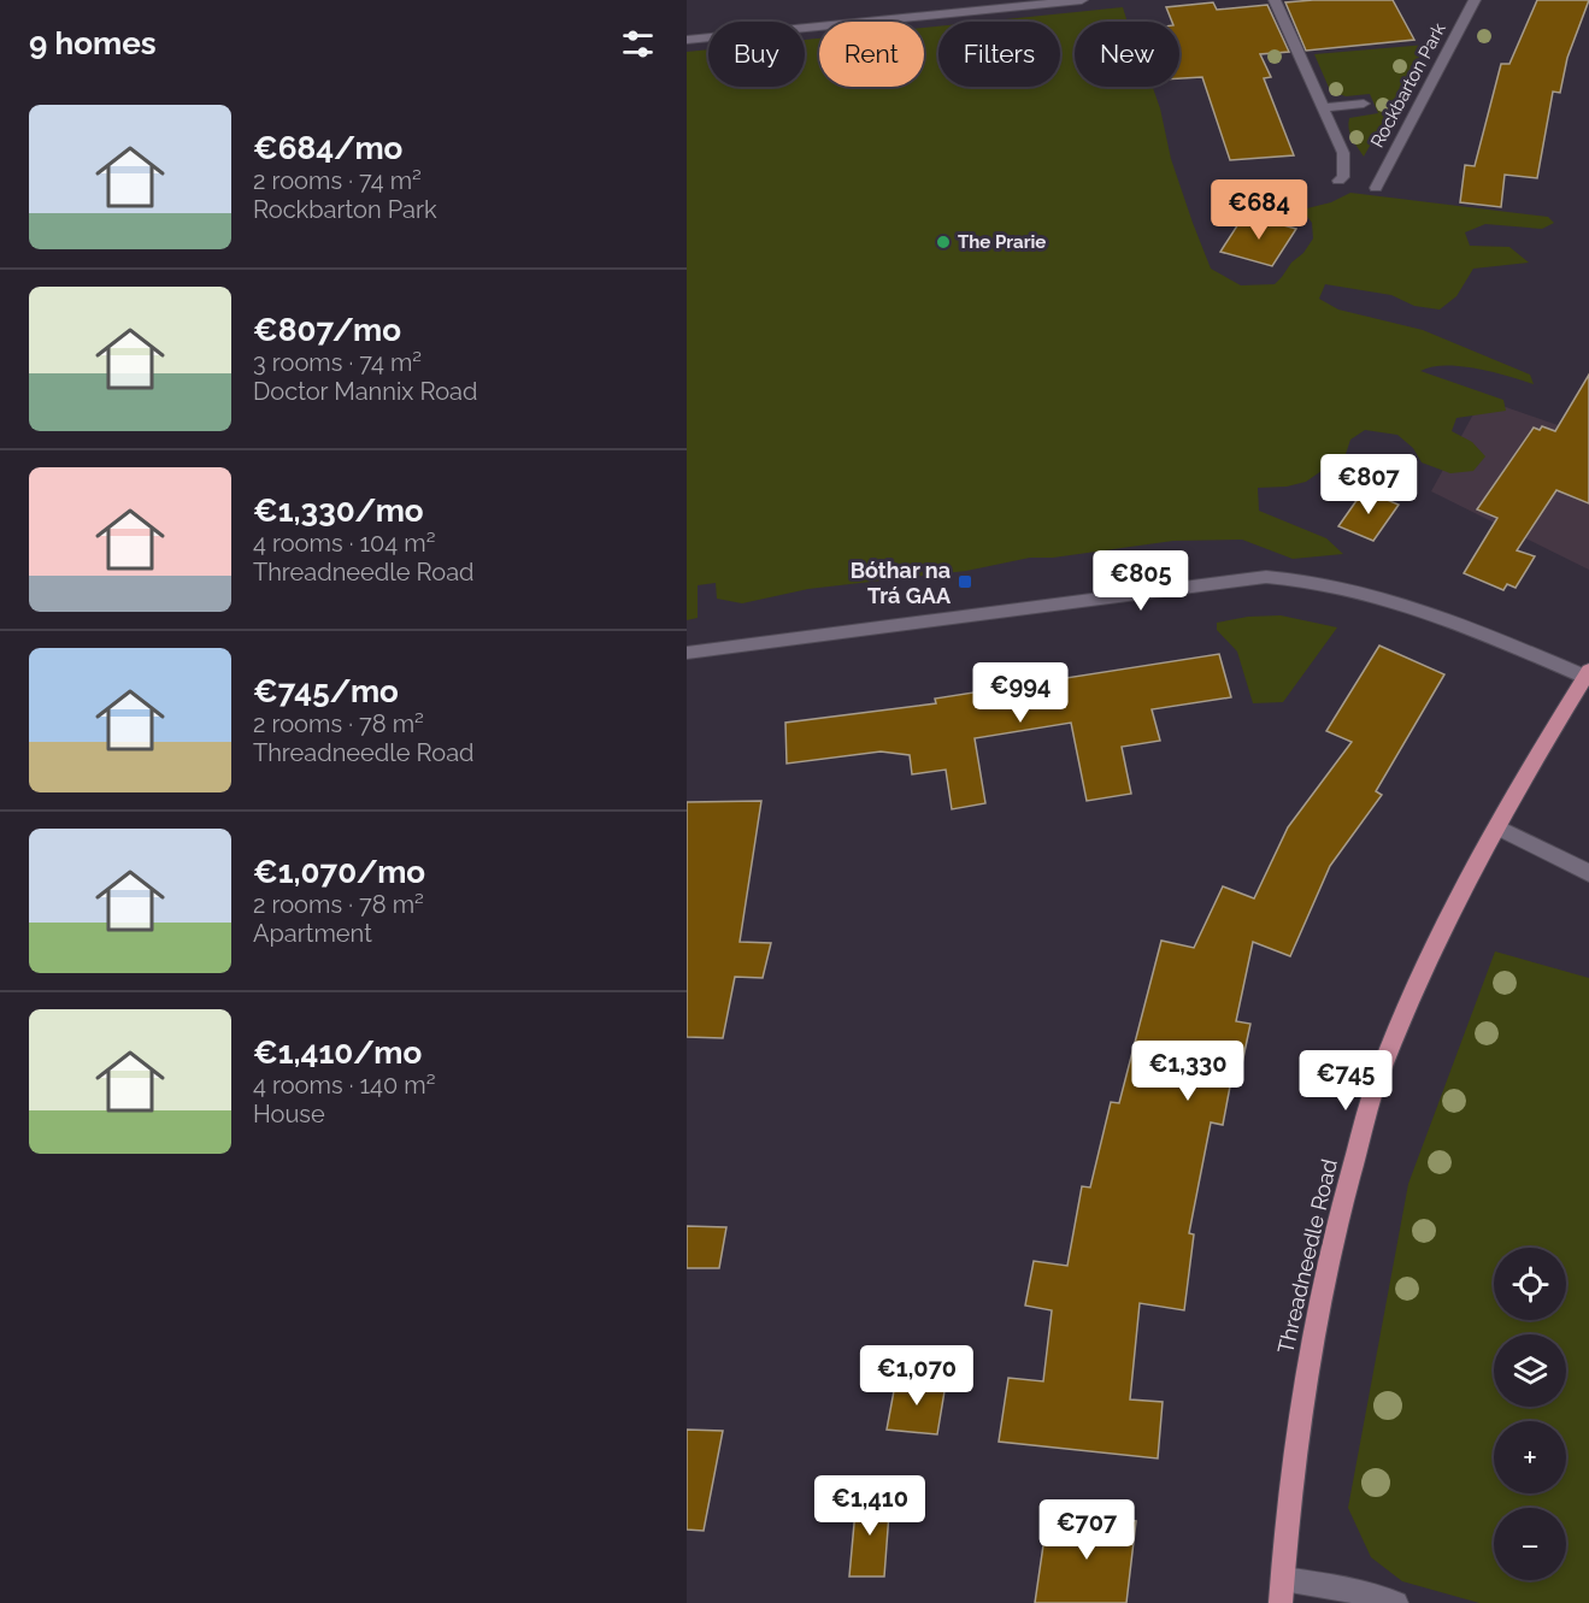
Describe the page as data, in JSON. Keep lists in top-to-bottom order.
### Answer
{
  "streets": {
    "main road": ["Threadneedle Road"],
    "street": ["Rockbarton Park"]
  },
  "places": {
    "other": ["The Prarie"],
    "transit": ["Bóthar na Trá GAA"]
  },
  "page": {
    "heading": "9 homes",
    "chip": [
      "Buy",
      "Rent",
      "Filters",
      "New"
    ],
    "list": [
      {
        "name": "€684/mo",
        "note": "2 rooms · 74 m² · Rockbarton Park"
      },
      {
        "name": "€807/mo",
        "note": "3 rooms · 74 m² · Doctor Mannix Road"
      },
      {
        "name": "€1,330/mo",
        "note": "4 rooms · 104 m² · Threadneedle Road"
      },
      {
        "name": "€745/mo",
        "note": "2 rooms · 78 m² · Threadneedle Road"
      },
      {
        "name": "€1,070/mo",
        "note": "2 rooms · 78 m² · Apartment"
      },
      {
        "name": "€1,410/mo",
        "note": "4 rooms · 140 m² · House"
      }
    ],
    "price": [
      "€684",
      "€807",
      "€805",
      "€994",
      "€1,330",
      "€745",
      "€1,070",
      "€1,410",
      "€707"
    ],
    "map_buttons": ["+", "−"]
  }
}
